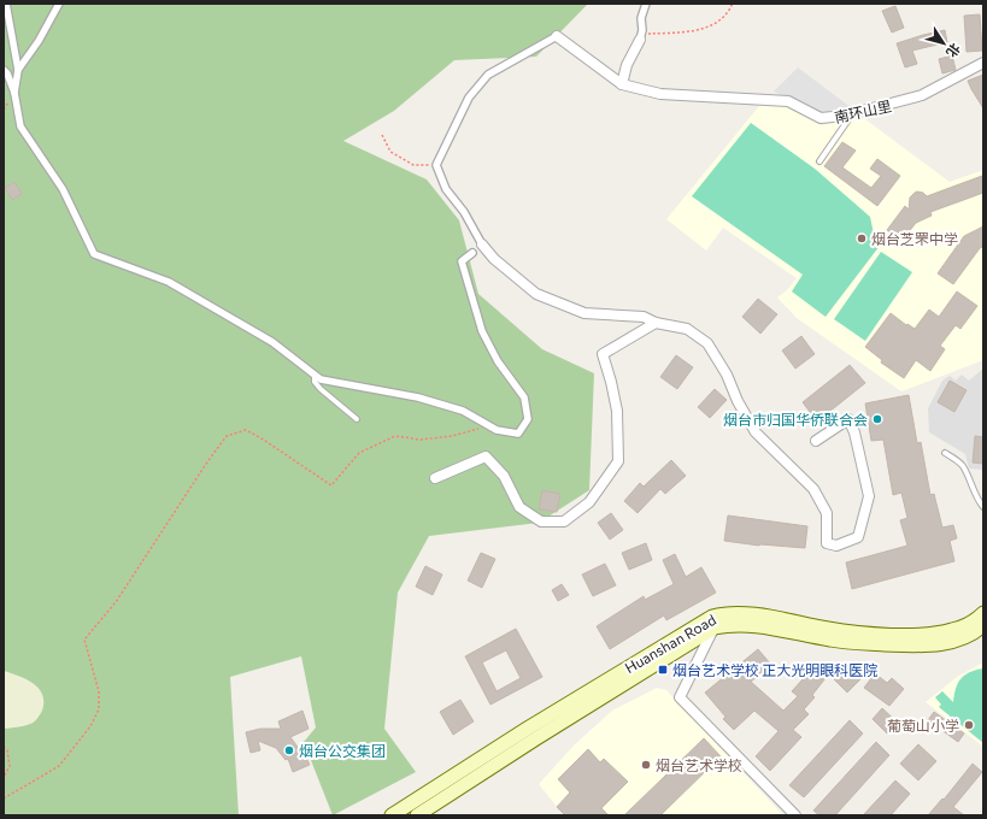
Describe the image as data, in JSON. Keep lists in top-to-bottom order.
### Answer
{
  "streets": {
    "main road": ["Huanshan Road"],
    "street": ["南环山里"]
  },
  "places": {
    "other": [
      "烟台芝罘中学",
      "烟台市归国华侨联合会",
      "葡萄山小学",
      "烟台公交集团",
      "烟台艺术学校"
    ],
    "transit": ["烟台艺术学校 正大光明眼科医院"]
  },
  "north": "bottom right"
}
